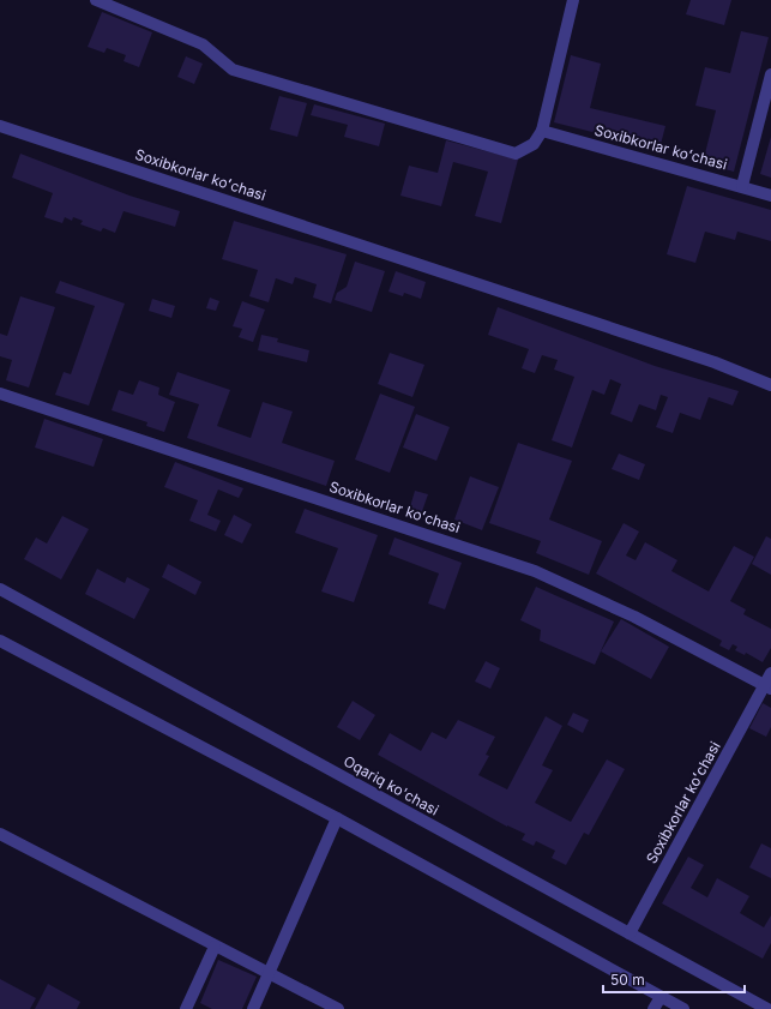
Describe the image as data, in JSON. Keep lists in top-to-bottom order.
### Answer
{
  "streets": {
    "street": ["Soxibkorlar koʻchasi", "Oqariq ko'chasi"]
  },
  "crossings": [
    ["Soxibkorlar koʻchasi", "Oqariq ko'chasi"]
  ],
  "scale_bar": "50 m"
}
